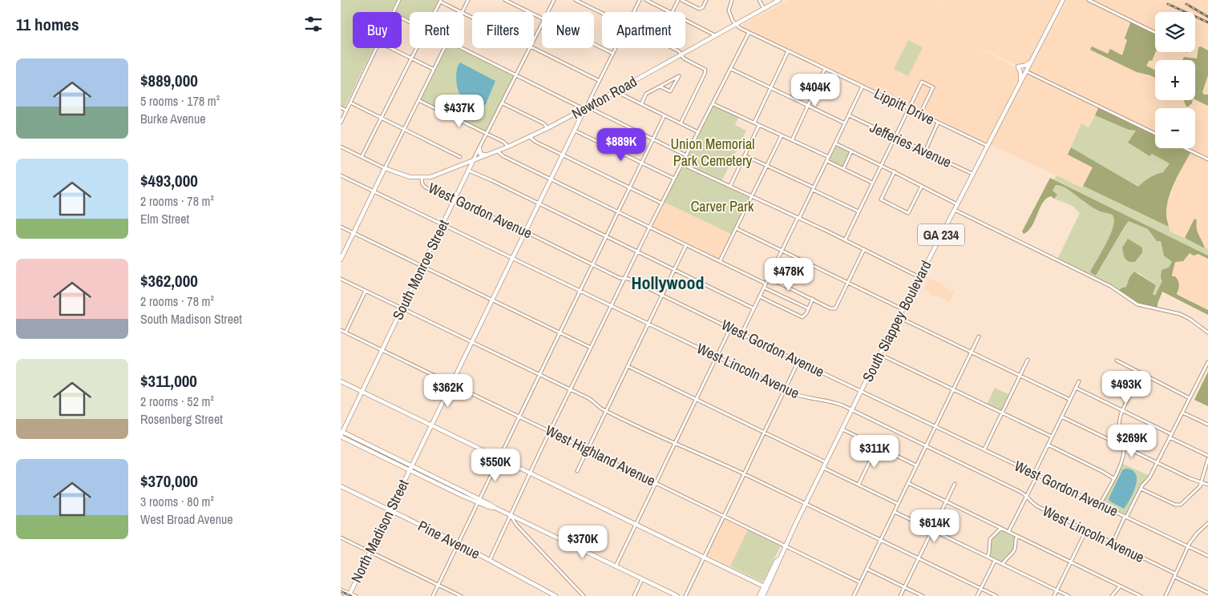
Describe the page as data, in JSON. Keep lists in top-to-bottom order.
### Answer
{
  "streets": {
    "main road": [
      "Newton Road",
      "West Gordon Avenue",
      "GA 234",
      "South Monroe Street",
      "South Slappey Boulevard",
      "North Madison Street",
      "Pine Avenue"
    ],
    "street": [
      "Lippitt Drive",
      "Jefferies Avenue",
      "West Lincoln Avenue",
      "West Highland Avenue"
    ]
  },
  "crossings": [
    ["Newton Road", "Lippitt Drive"],
    ["Newton Road", "West Gordon Avenue"],
    ["Newton Road", "South Monroe Street"],
    ["Newton Road", "North Madison Street"],
    ["Lippitt Drive", "South Slappey Boulevard"],
    ["Jefferies Avenue", "South Slappey Boulevard"],
    ["West Gordon Avenue", "South Monroe Street"],
    ["West Gordon Avenue", "South Slappey Boulevard"],
    ["West Gordon Avenue", "North Madison Street"],
    ["South Monroe Street", "West Lincoln Avenue"],
    ["South Monroe Street", "West Highland Avenue"],
    ["South Slappey Boulevard", "West Lincoln Avenue"],
    ["South Slappey Boulevard", "West Highland Avenue"],
    ["West Lincoln Avenue", "North Madison Street"],
    ["West Highland Avenue", "North Madison Street"],
    ["North Madison Street", "Pine Avenue"]
  ],
  "districts": ["Hollywood"],
  "parks": ["Union Memorial Park Cemetery", "Carver Park"],
  "page": {
    "heading": "11 homes",
    "map_buttons": ["+", "−"],
    "chip": [
      "Buy",
      "Rent",
      "Filters",
      "New",
      "Apartment"
    ],
    "list": [
      {
        "name": "$889,000",
        "note": "5 rooms · 178 m² · Burke Avenue"
      },
      {
        "name": "$493,000",
        "note": "2 rooms · 78 m² · Elm Street"
      },
      {
        "name": "$362,000",
        "note": "2 rooms · 78 m² · South Madison Street"
      },
      {
        "name": "$311,000",
        "note": "2 rooms · 52 m² · Rosenberg Street"
      },
      {
        "name": "$370,000",
        "note": "3 rooms · 80 m² · West Broad Avenue"
      }
    ],
    "price": [
      "$404K",
      "$437K",
      "$889K",
      "$478K",
      "$493K",
      "$362K",
      "$269K",
      "$311K",
      "$550K",
      "$614K",
      "$370K"
    ]
  }
}
